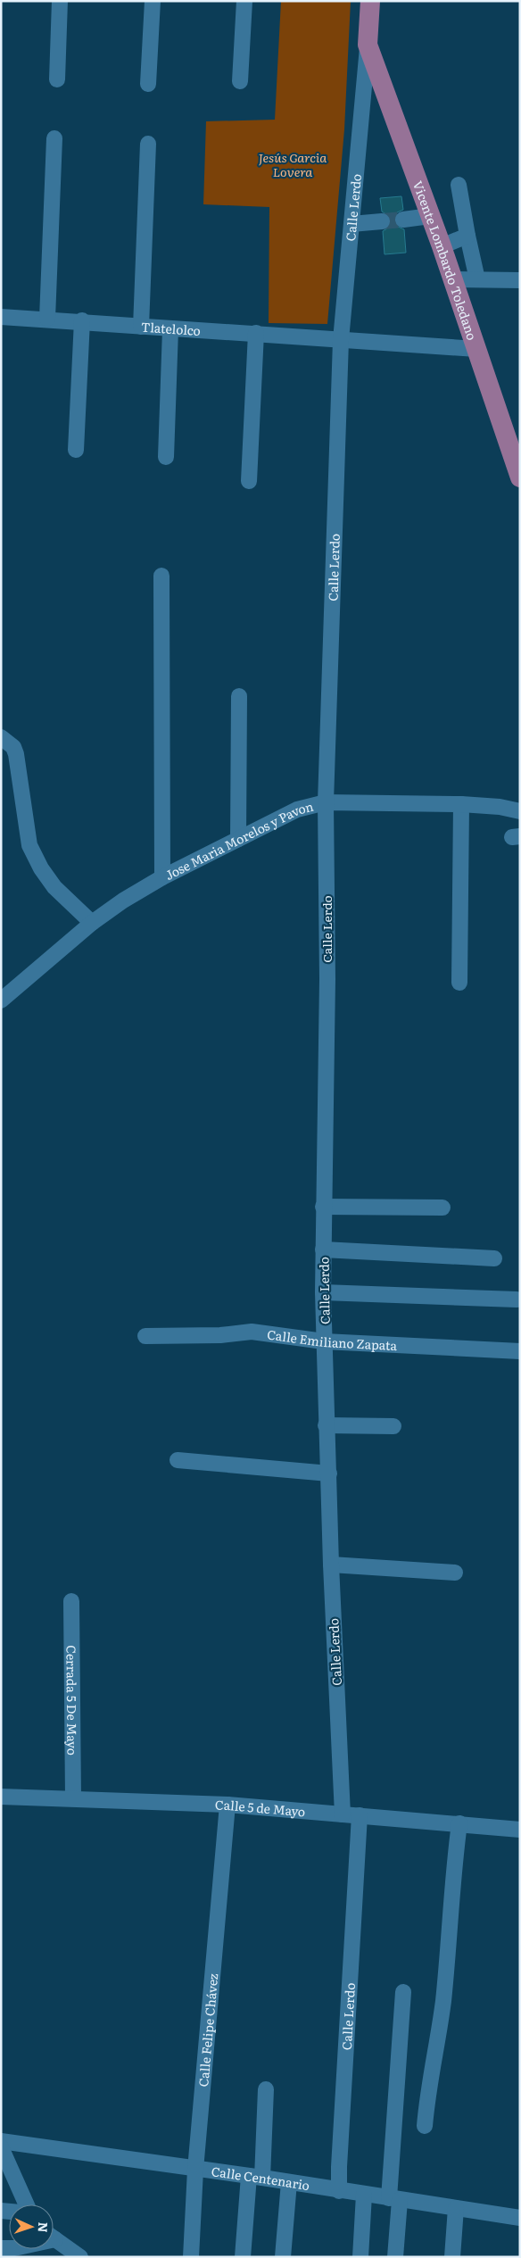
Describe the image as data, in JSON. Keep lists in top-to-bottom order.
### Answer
{
  "streets": {
    "main road": ["Vicente Lombardo Toledano"],
    "street": [
      "Calle Lerdo",
      "Tlatelolco",
      "Jose Maria Morelos y Pavon",
      "Calle Emiliano Zapata",
      "Cerrada 5 De Mayo",
      "Calle 5 de Mayo",
      "Calle Felipe Chávez",
      "Calle Centenario"
    ]
  },
  "crossings": [
    ["Calle Lerdo", "Vicente Lombardo Toledano"],
    ["Calle Lerdo", "Tlatelolco"],
    ["Calle Lerdo", "Jose Maria Morelos y Pavon"],
    ["Calle Lerdo", "Calle Emiliano Zapata"],
    ["Calle Lerdo", "Calle 5 de Mayo"],
    ["Calle Lerdo", "Calle Centenario"],
    ["Vicente Lombardo Toledano", "Tlatelolco"],
    ["Cerrada 5 De Mayo", "Calle 5 de Mayo"],
    ["Calle 5 de Mayo", "Calle Felipe Chávez"],
    ["Calle Felipe Chávez", "Calle Centenario"]
  ],
  "parks": ["Jesús Garcia Lovera"],
  "north": "right"
}
